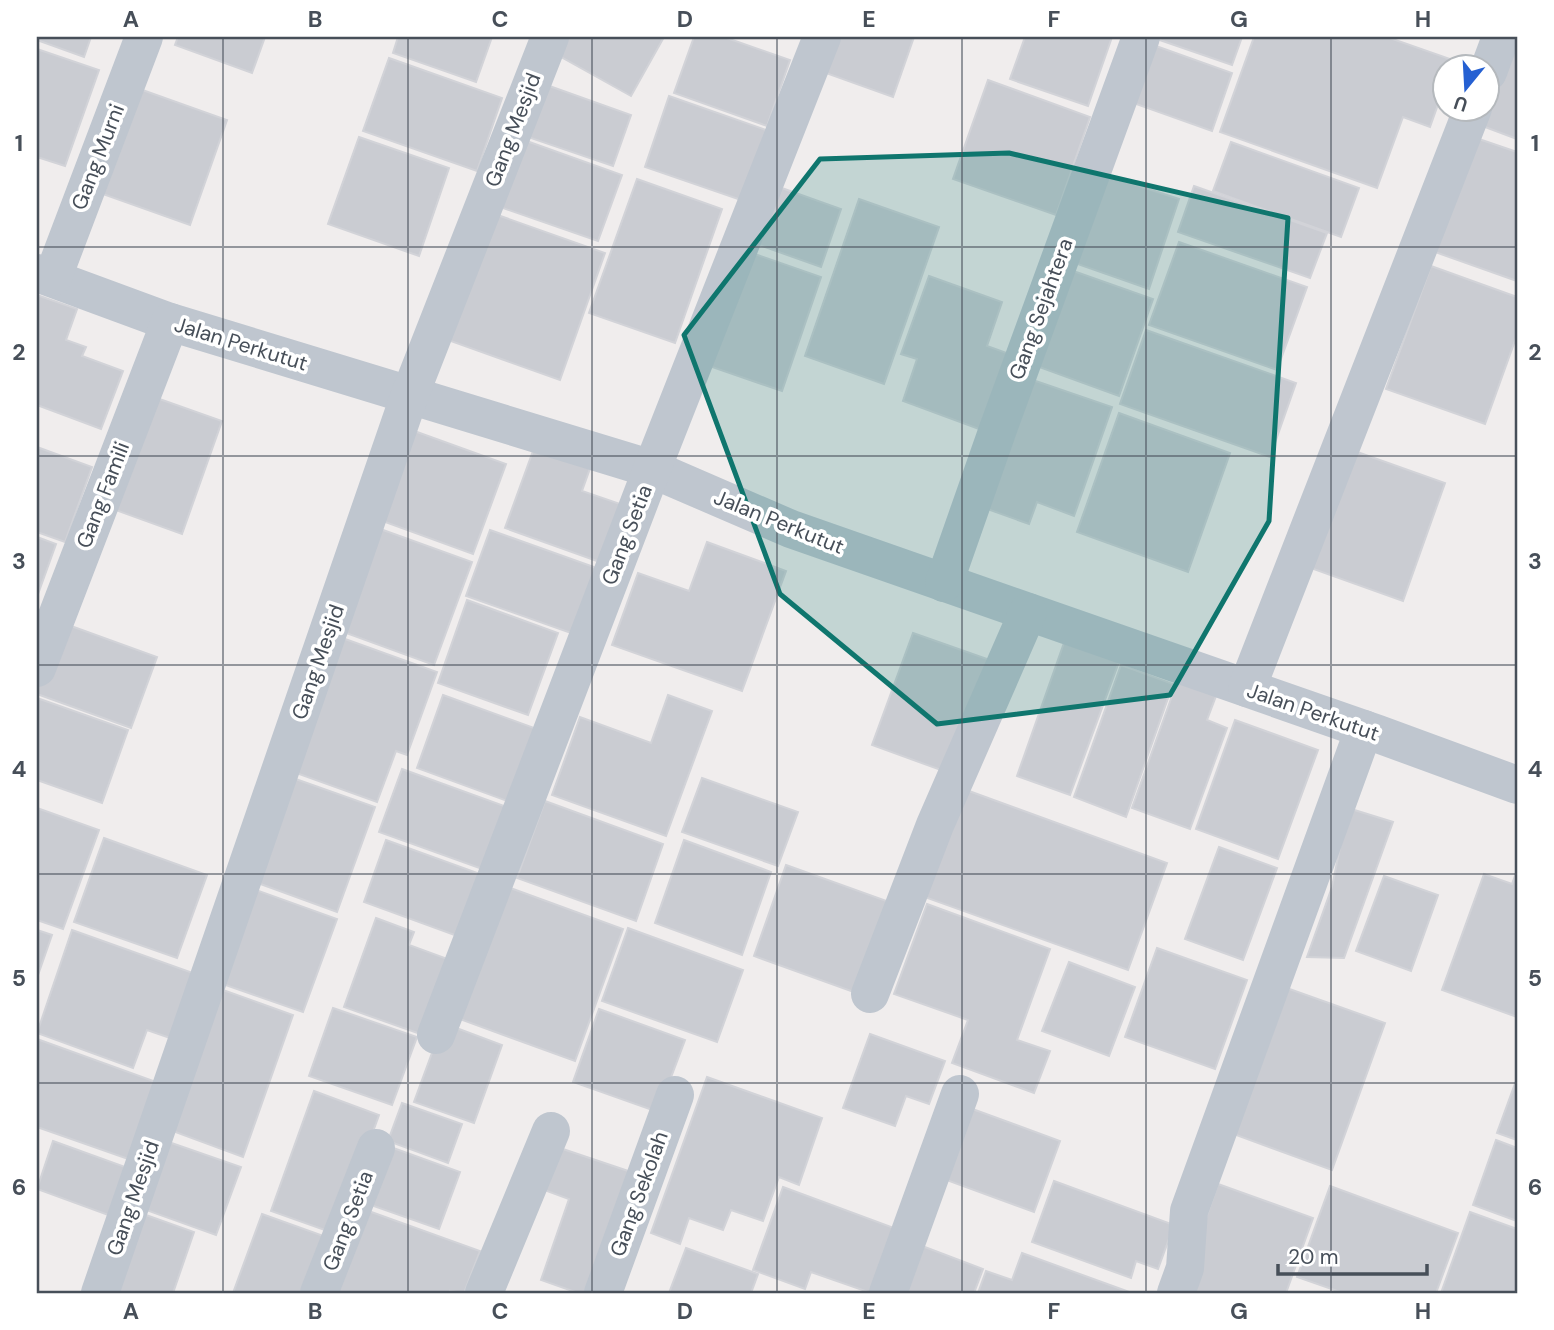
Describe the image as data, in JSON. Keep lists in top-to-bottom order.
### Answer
{
  "streets": {
    "street": [
      "Gang Mesjid",
      "Gang Murni",
      "Gang Sejahtera",
      "Jalan Perkutut",
      "Gang Famili",
      "Gang Setia",
      "Gang Sekolah"
    ]
  },
  "crossings": [
    ["Gang Mesjid", "Jalan Perkutut"],
    ["Gang Murni", "Jalan Perkutut"],
    ["Gang Sejahtera", "Jalan Perkutut"],
    ["Jalan Perkutut", "Gang Famili"],
    ["Jalan Perkutut", "Gang Setia"]
  ],
  "scale_bar": "20 m",
  "north": "bottom",
  "grid": {
    "columns": [
      "A",
      "B",
      "C",
      "D",
      "E",
      "F",
      "G",
      "H"
    ],
    "rows": [
      "1",
      "2",
      "3",
      "4",
      "5",
      "6"
    ]
  }
}
